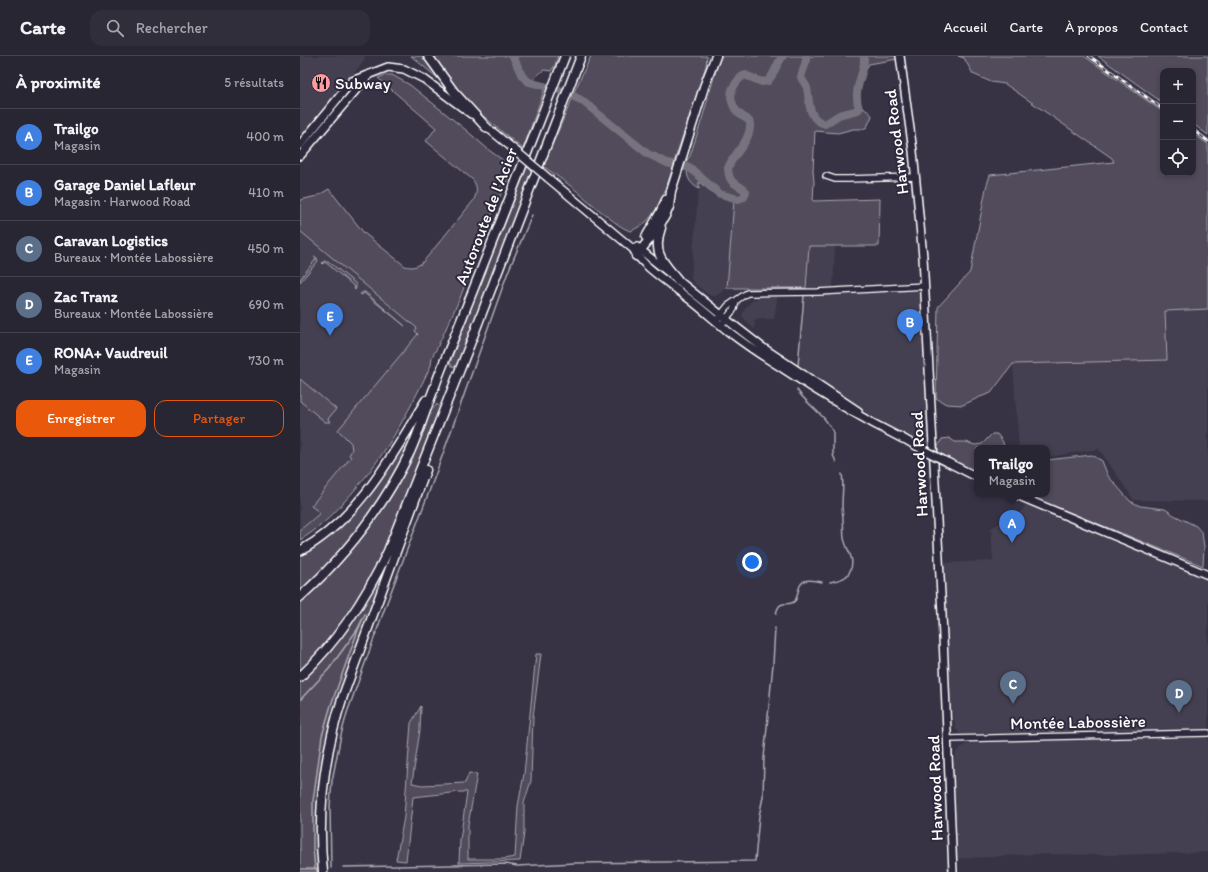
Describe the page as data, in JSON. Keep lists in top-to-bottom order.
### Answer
{
  "streets": {
    "highway": ["Autoroute de l'Acier"],
    "main road": ["Harwood Road"],
    "street": ["Montée Labossière"]
  },
  "crossings": [
    ["Harwood Road", "Montée Labossière"]
  ],
  "places": {
    "restaurant": ["Subway"]
  },
  "page": {
    "header": "Carte",
    "search": "Rechercher",
    "nav": [
      "Accueil",
      "Carte",
      "À propos",
      "Contact"
    ],
    "heading": ["À proximité", "5 résultats"],
    "map_buttons": ["+", "−"],
    "list": [
      {
        "mark": "A",
        "name": "Trailgo",
        "note": "Magasin",
        "value": "400 m"
      },
      {
        "mark": "B",
        "name": "Garage Daniel Lafleur",
        "note": "Magasin · Harwood Road",
        "value": "410 m"
      },
      {
        "mark": "C",
        "name": "Caravan Logistics",
        "note": "Bureaux · Montée Labossière",
        "value": "450 m"
      },
      {
        "mark": "D",
        "name": "Zac Tranz",
        "note": "Bureaux · Montée Labossière",
        "value": "690 m"
      },
      {
        "mark": "E",
        "name": "RONA+ Vaudreuil",
        "note": "Magasin",
        "value": "730 m"
      }
    ],
    "pins": [
      "E",
      "B",
      "A",
      "C",
      "D"
    ],
    "buttons": ["Enregistrer", "Partager"],
    "popup": ["Trailgo", "Magasin"]
  }
}
